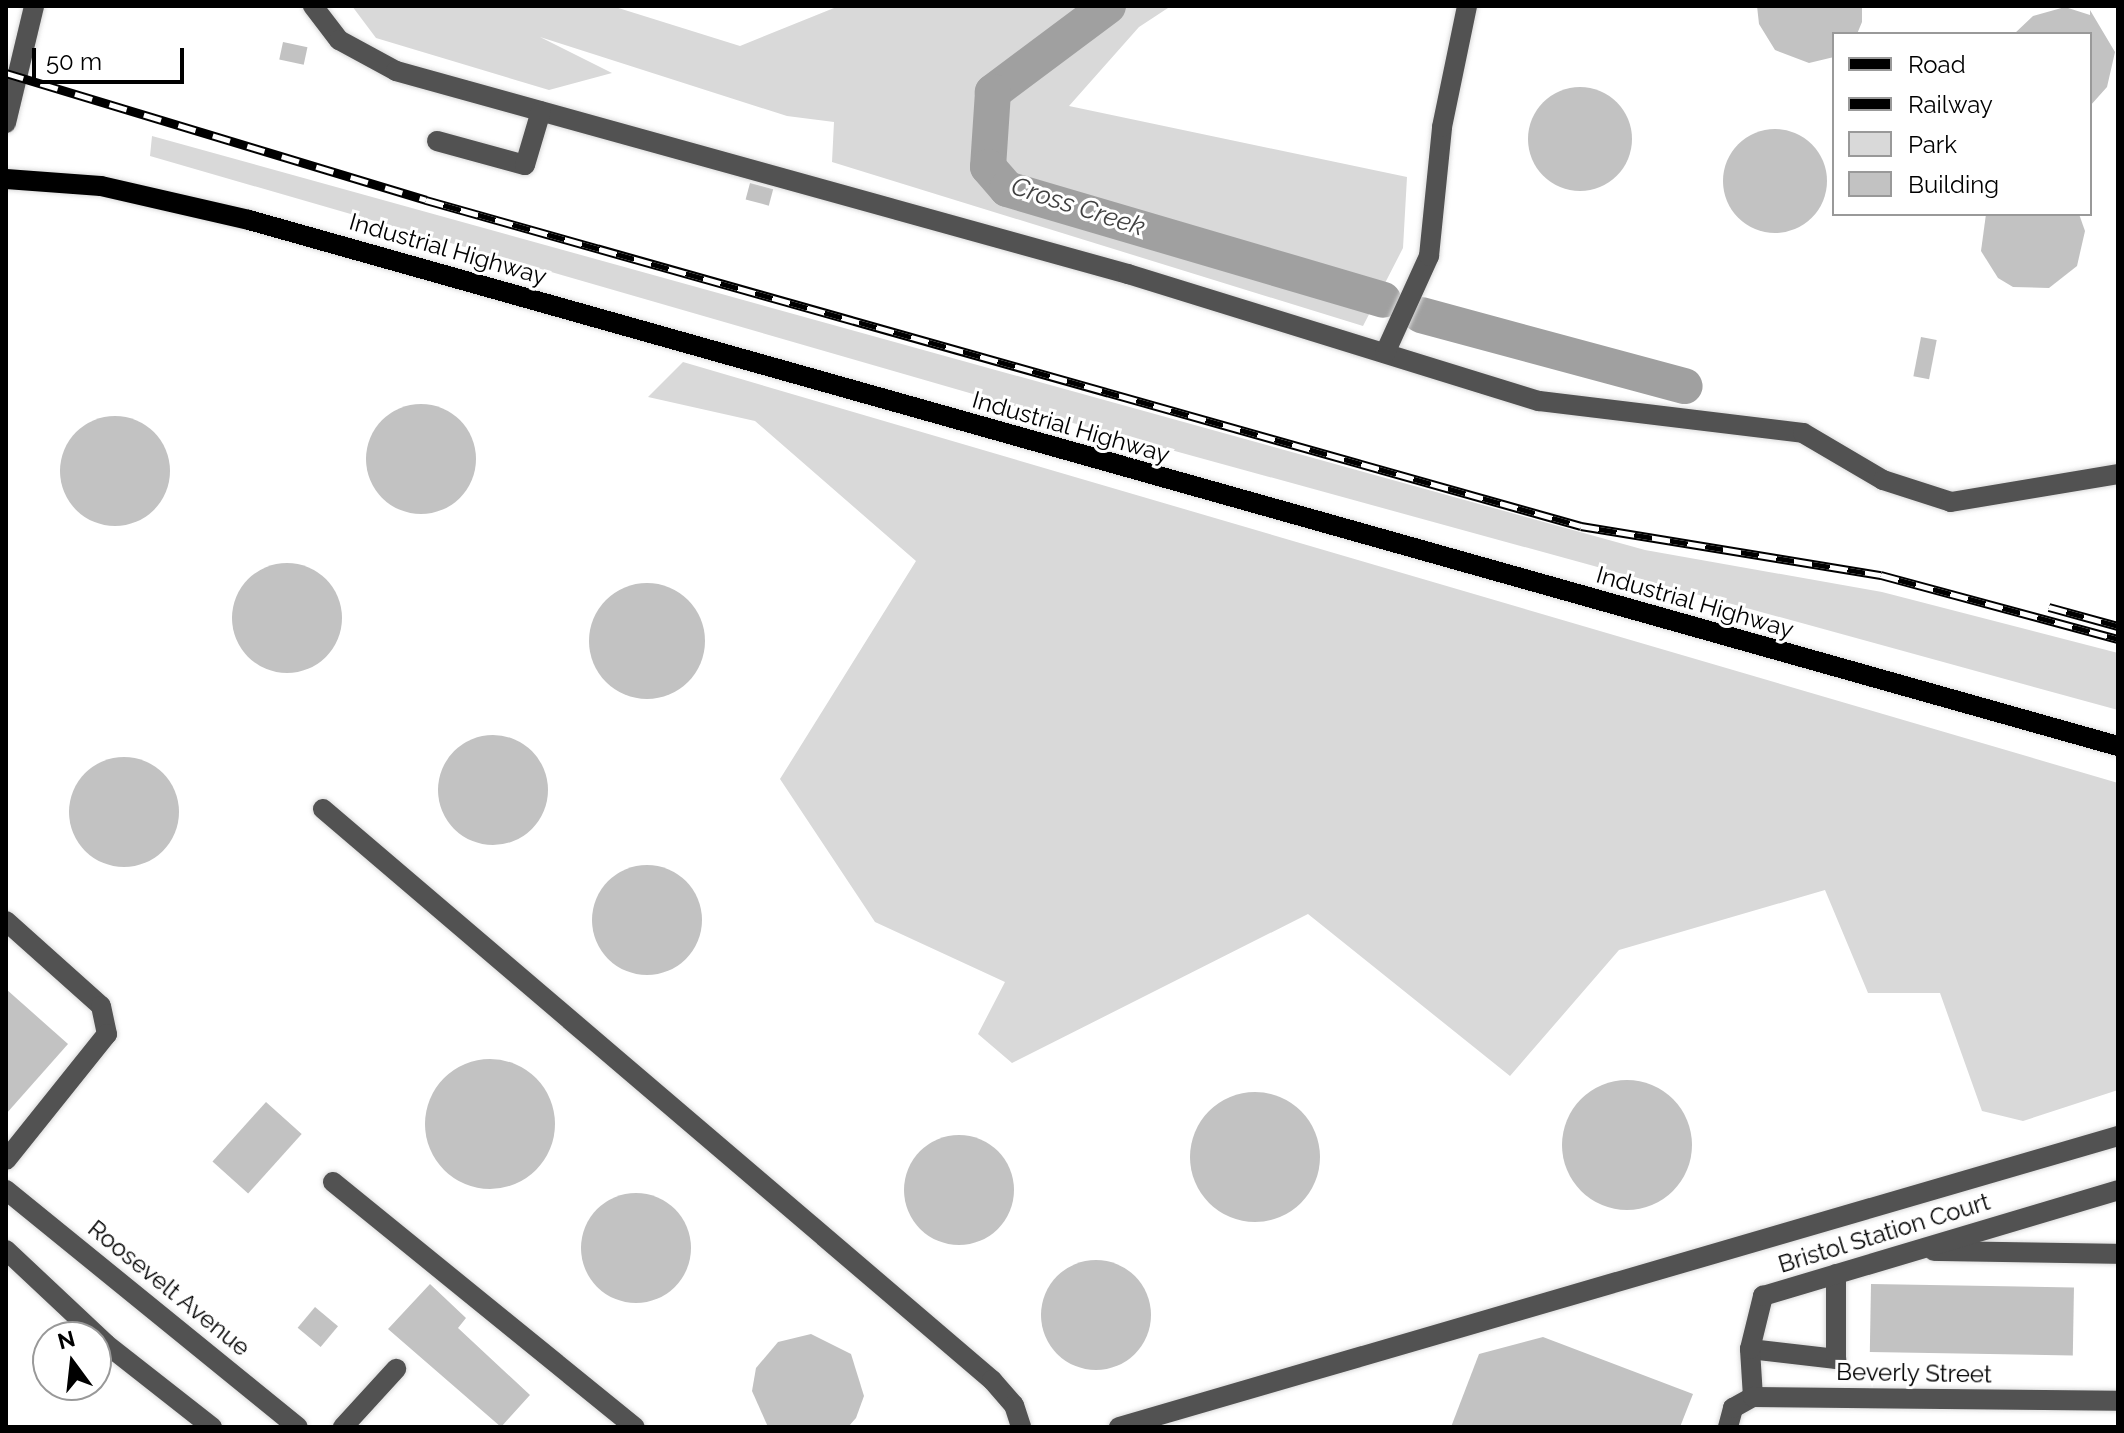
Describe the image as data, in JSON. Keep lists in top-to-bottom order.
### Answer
{
  "streets": {
    "main road": ["Industrial Highway"],
    "street": ["Bristol Station Court", "Roosevelt Avenue", "Beverly Street"]
  },
  "crossings": [
    ["Bristol Station Court", "Beverly Street"]
  ],
  "water": ["Cross Creek"],
  "legend": [
    "Road",
    "Railway",
    "Park",
    "Building"
  ],
  "scale_bar": "50 m",
  "north": "top"
}
